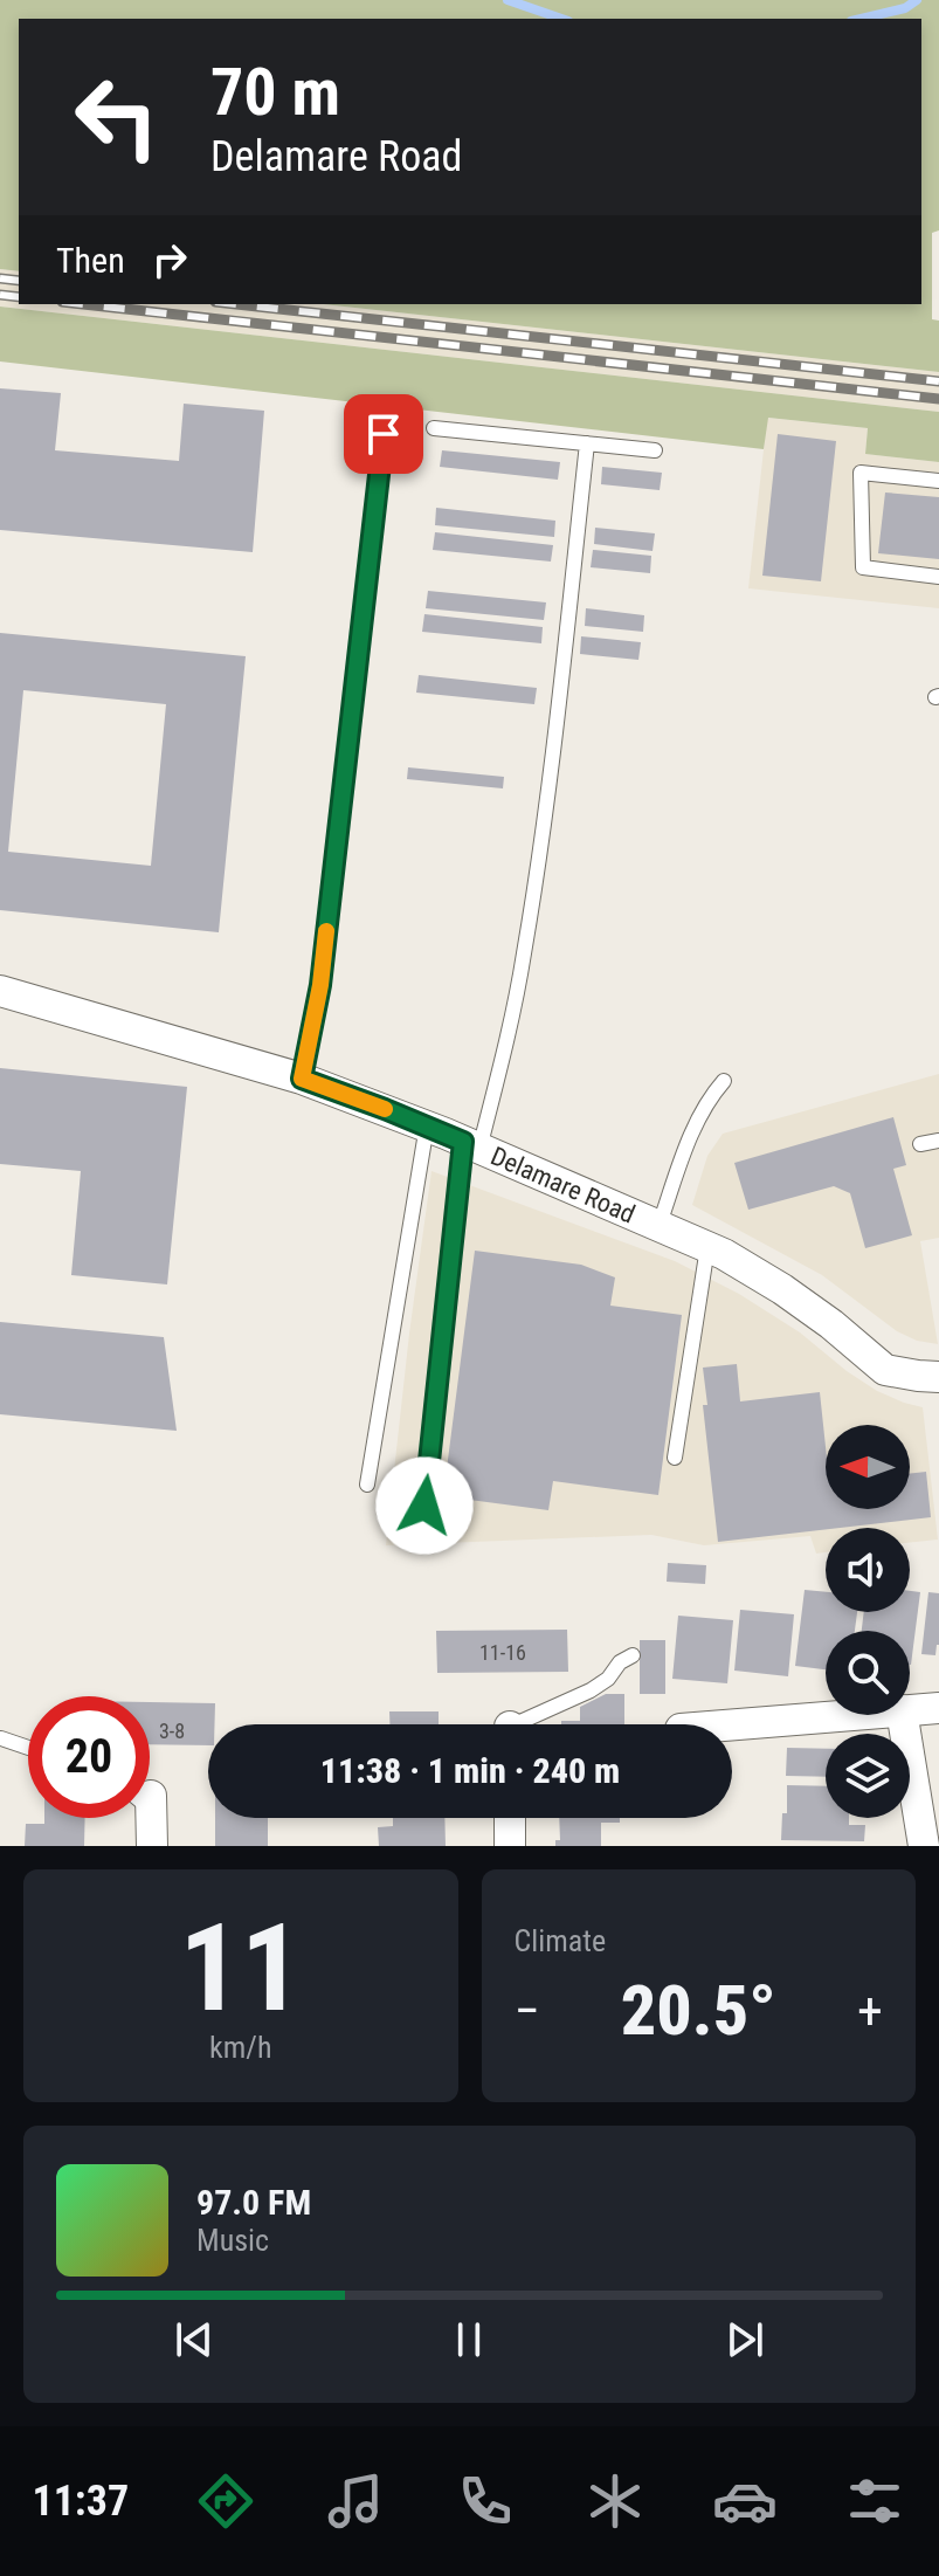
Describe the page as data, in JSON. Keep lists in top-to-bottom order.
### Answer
{
  "streets": {
    "street": ["Delamare Road"]
  },
  "house_numbers": ["11-16", "3-8"],
  "north": "left",
  "page": {
    "turn": ["70 m", "Delamare Road"],
    "then": "Then",
    "limit": "20",
    "trip": "11:38 · 1 min · 240 m",
    "tile": [
      ["11", "km/h"],
      "Climate"
    ],
    "heat": ["−", "20.5°", "+"],
    "song": ["97.0 FM", "Music"],
    "tabs": "11:37"
  }
}
